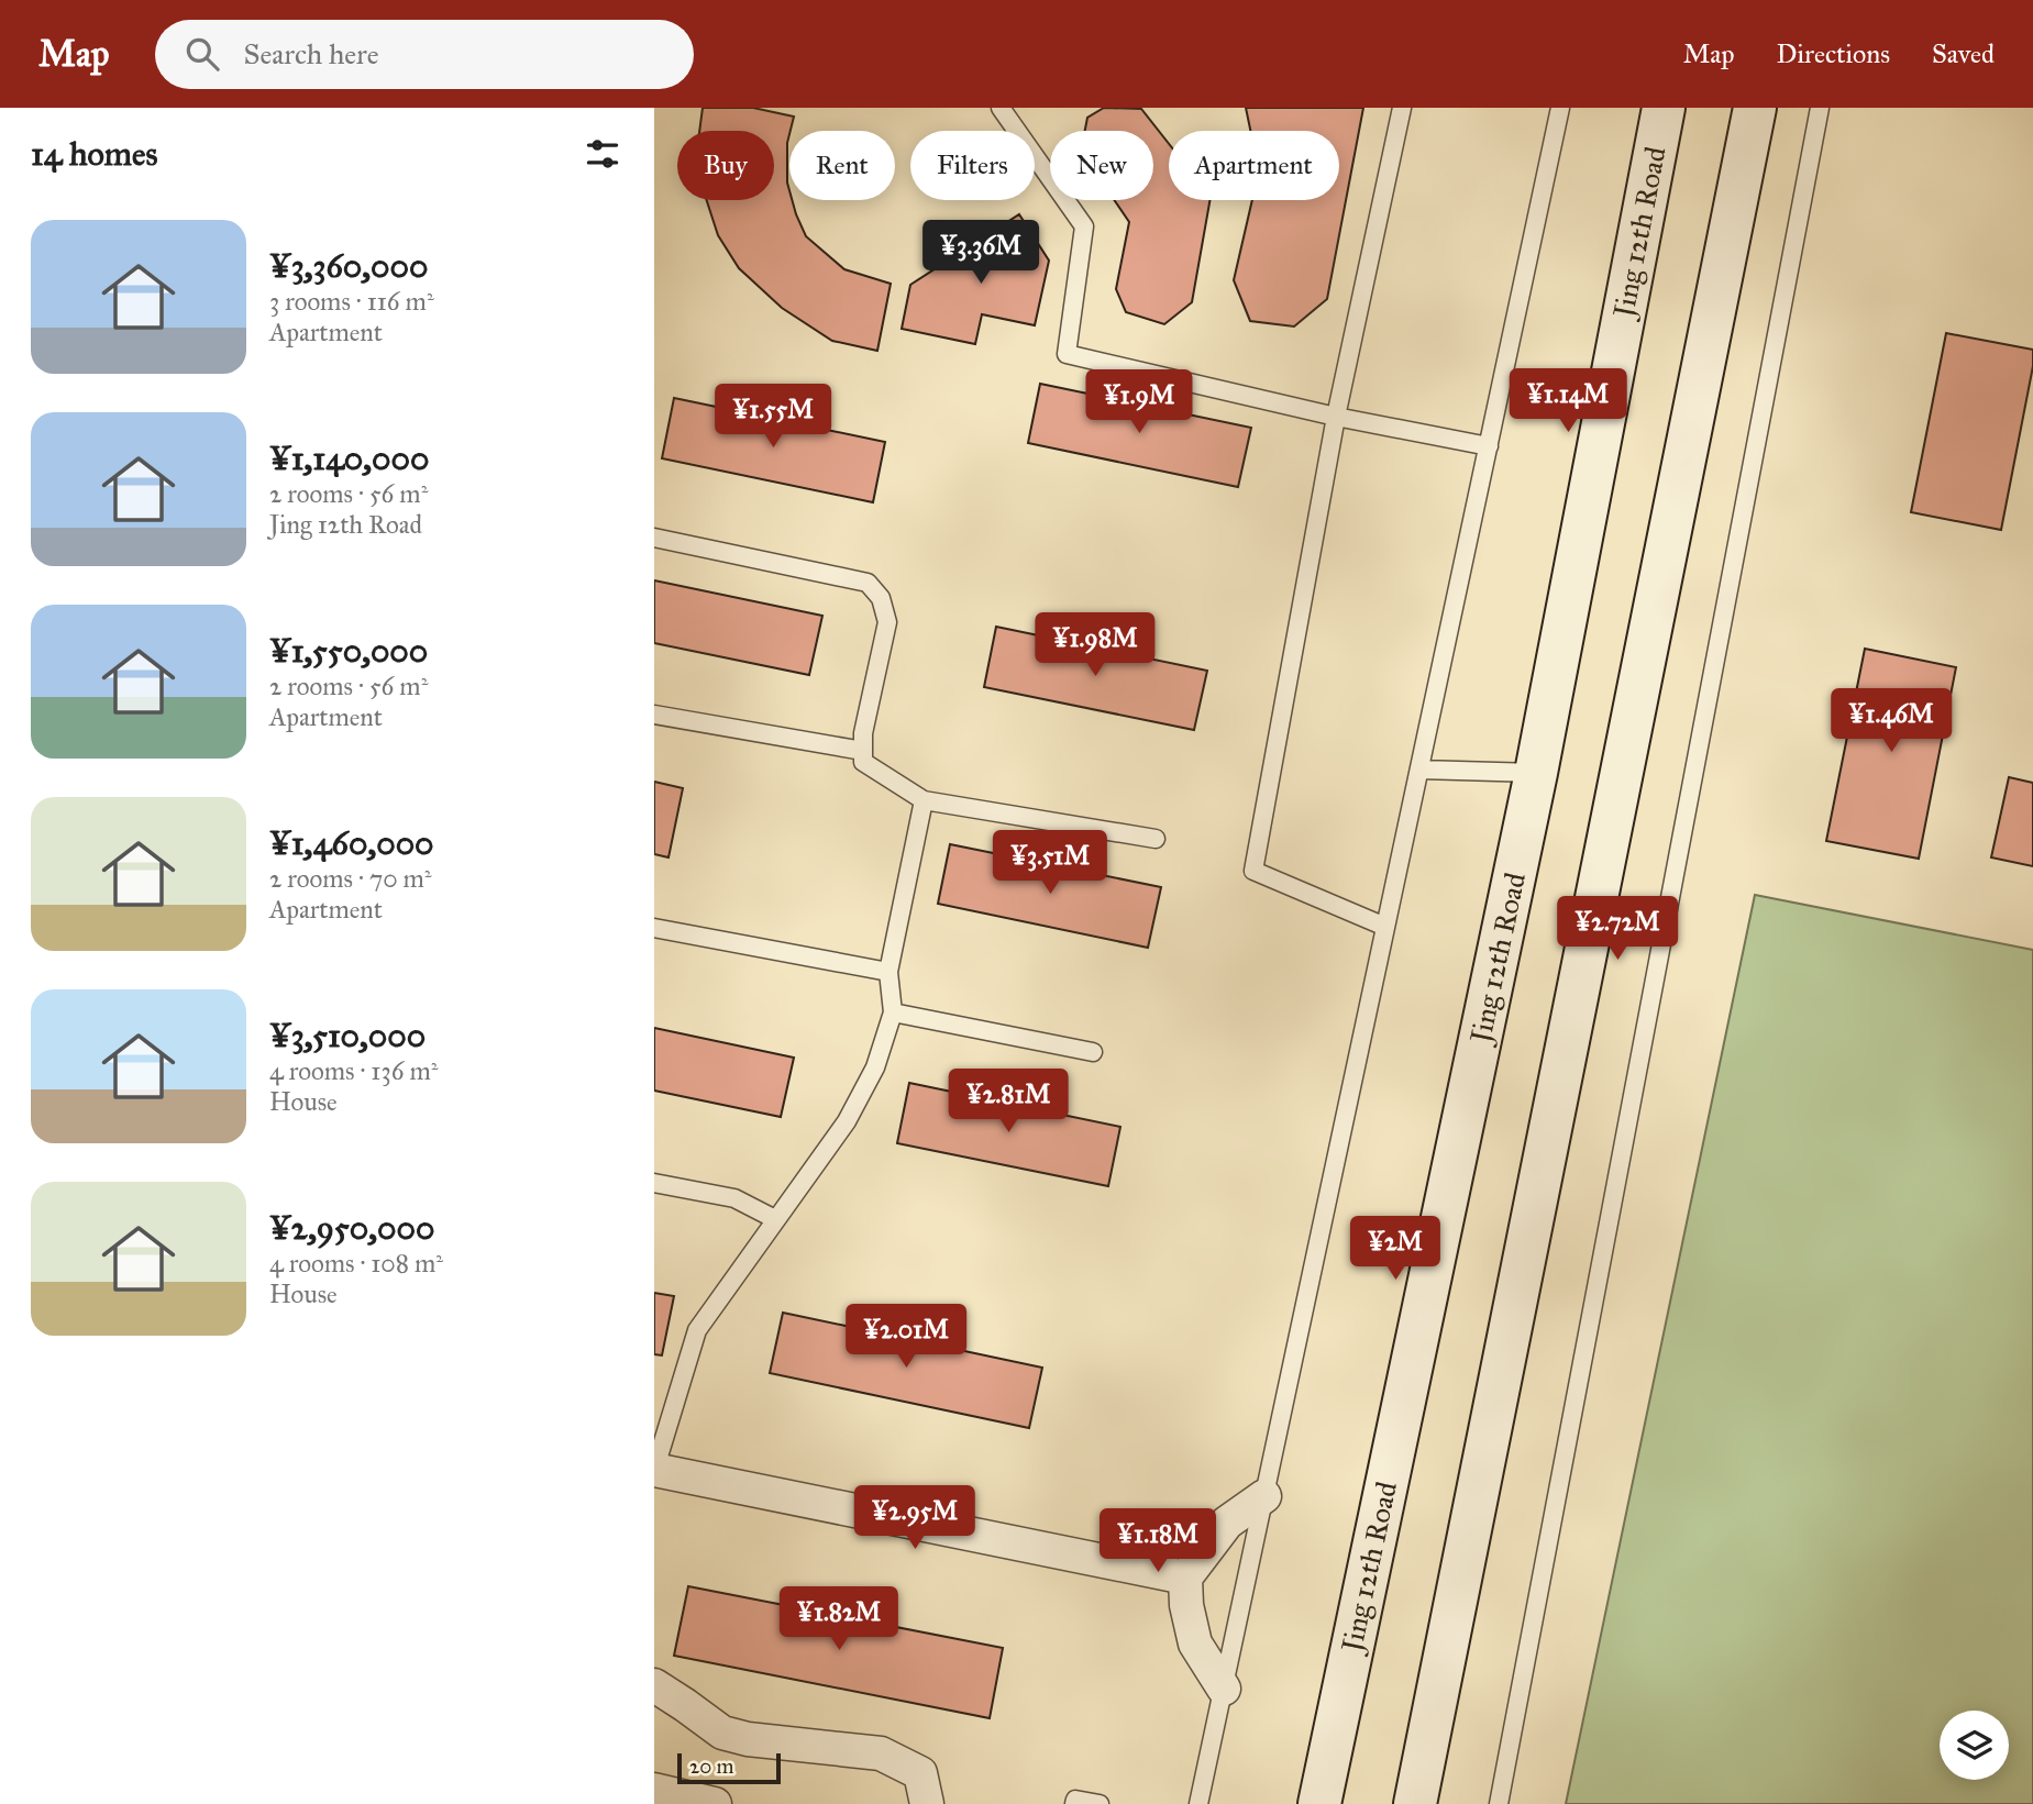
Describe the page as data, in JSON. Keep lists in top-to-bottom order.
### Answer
{
  "streets": {
    "main road": ["Jing 12th Road"]
  },
  "scale_bar": "20 m",
  "page": {
    "header": "Map",
    "search": "Search here",
    "nav": ["Map", "Directions", "Saved"],
    "heading": "14 homes",
    "chip": [
      "Buy",
      "Rent",
      "Filters",
      "New",
      "Apartment"
    ],
    "list": [
      {
        "name": "¥3,360,000",
        "note": "3 rooms · 116 m² · Apartment"
      },
      {
        "name": "¥1,140,000",
        "note": "2 rooms · 56 m² · Jing 12th Road"
      },
      {
        "name": "¥1,550,000",
        "note": "2 rooms · 56 m² · Apartment"
      },
      {
        "name": "¥1,460,000",
        "note": "2 rooms · 70 m² · Apartment"
      },
      {
        "name": "¥3,510,000",
        "note": "4 rooms · 136 m² · House"
      },
      {
        "name": "¥2,950,000",
        "note": "4 rooms · 108 m² · House"
      }
    ],
    "price": [
      "¥3.36M",
      "¥1.14M",
      "¥1.9M",
      "¥1.55M",
      "¥1.98M",
      "¥1.46M",
      "¥3.51M",
      "¥2.72M",
      "¥2.81M",
      "¥2M",
      "¥2.01M",
      "¥2.95M",
      "¥1.18M",
      "¥1.82M"
    ],
    "scale": "20 m"
  }
}
